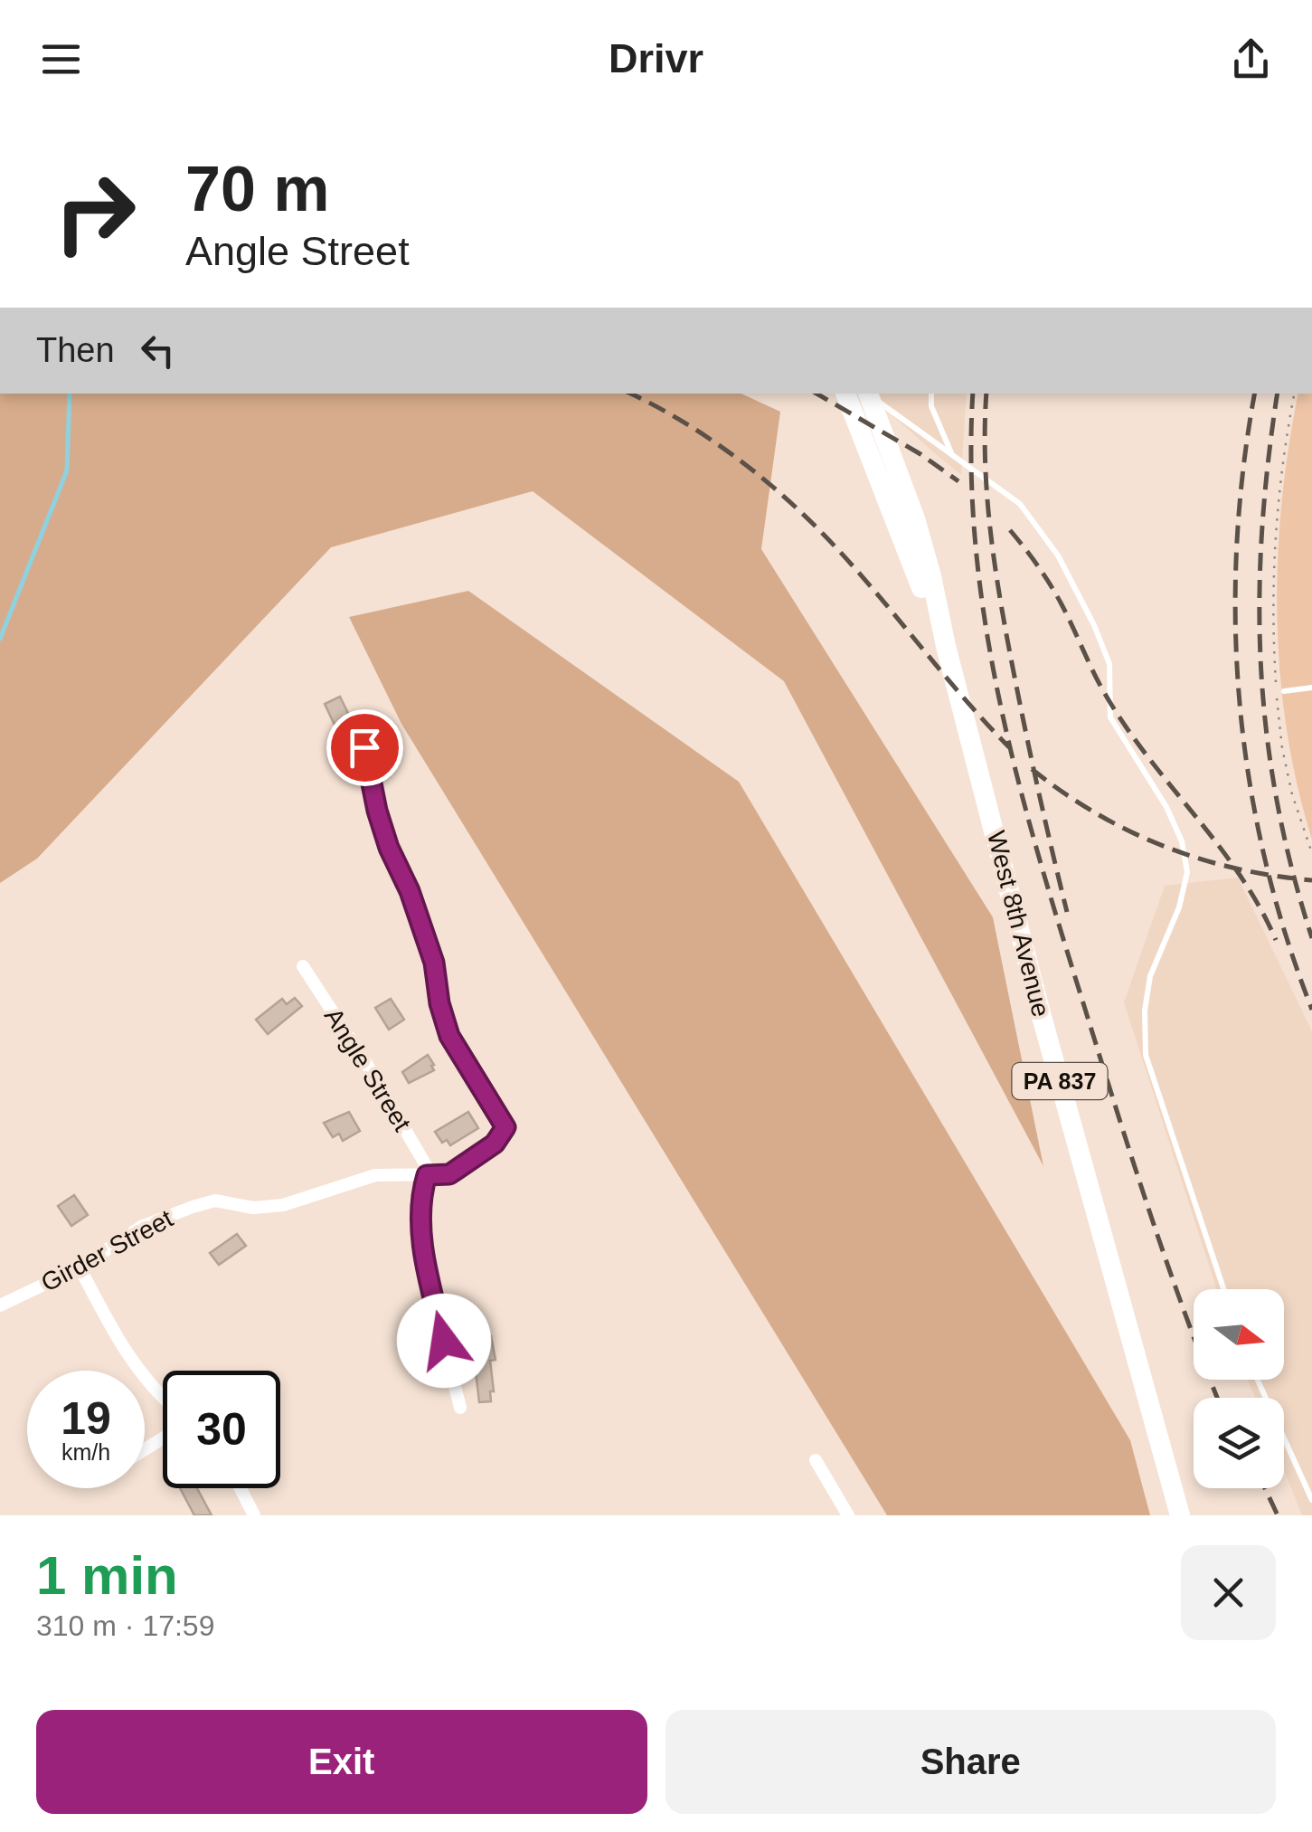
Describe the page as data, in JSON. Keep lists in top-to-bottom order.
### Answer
{
  "streets": {
    "main road": ["West 8th Avenue", "PA 837"],
    "street": ["Angle Street", "Girder Street"]
  },
  "crossings": [
    ["West 8th Avenue", "PA 837"],
    ["Angle Street", "Girder Street"]
  ],
  "north": "right",
  "page": {
    "header": "Drivr",
    "turn": ["70 m", "Angle Street"],
    "then": "Then",
    "speed": "19 km/h",
    "limit": "30",
    "heading": ["1 min", "310 m · 17:59"],
    "buttons": ["Exit", "Share"]
  }
}
